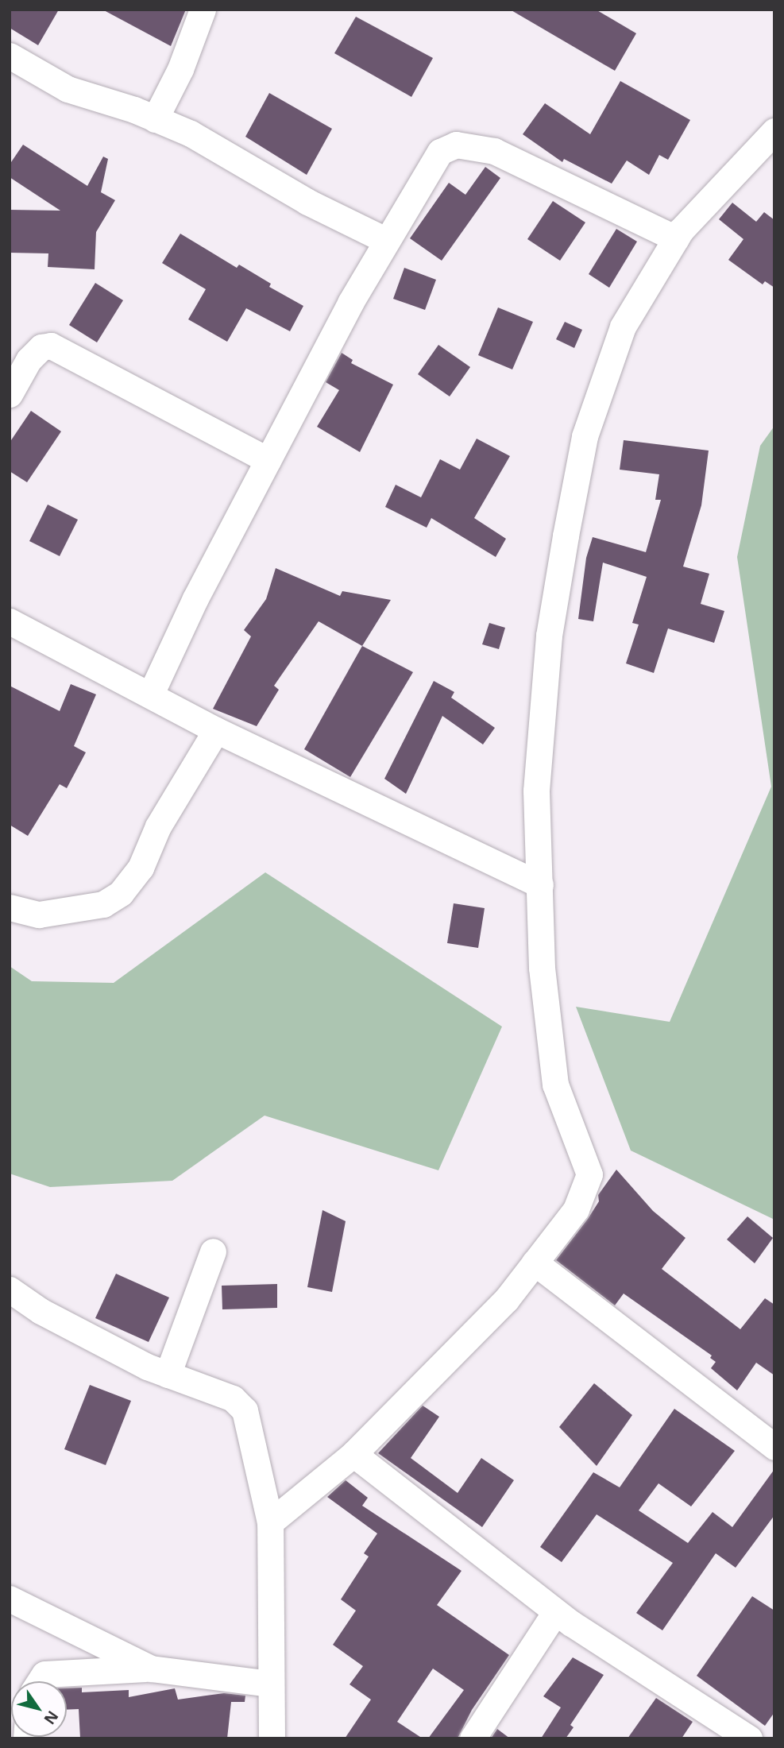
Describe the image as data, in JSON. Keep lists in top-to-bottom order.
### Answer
{
  "north": "bottom right"
}
